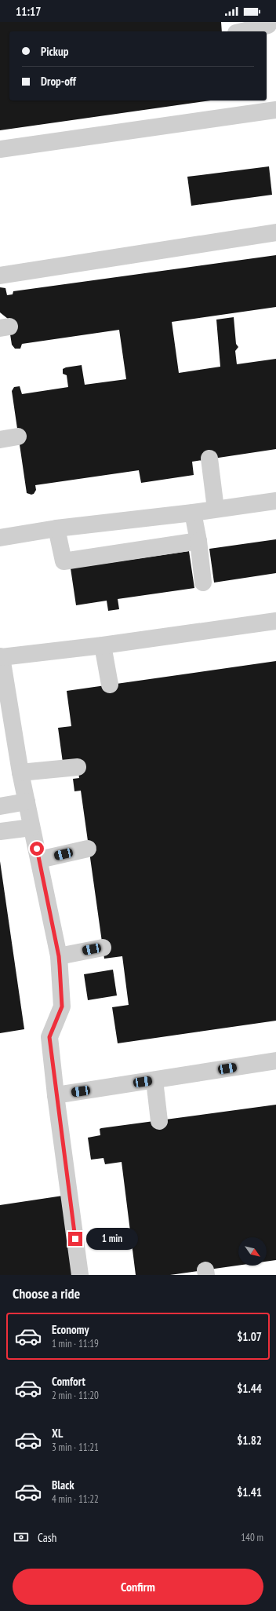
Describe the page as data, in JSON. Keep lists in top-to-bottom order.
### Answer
{
  "north": "bottom right",
  "page": {
    "status": "11:17",
    "banner": ["Pickup", "Drop-off"],
    "bubble": "1 min",
    "heading": "Choose a ride",
    "list": [
      {
        "name": "Economy",
        "note": "1 min · 11:19",
        "value": "$1.07"
      },
      {
        "name": "Comfort",
        "note": "2 min · 11:20",
        "value": "$1.44"
      },
      {
        "name": "XL",
        "note": "3 min · 11:21",
        "value": "$1.82"
      },
      {
        "name": "Black",
        "note": "4 min · 11:22",
        "value": "$1.41"
      }
    ],
    "pay": ["Cash", "140 m"],
    "buttons": "Confirm"
  }
}
